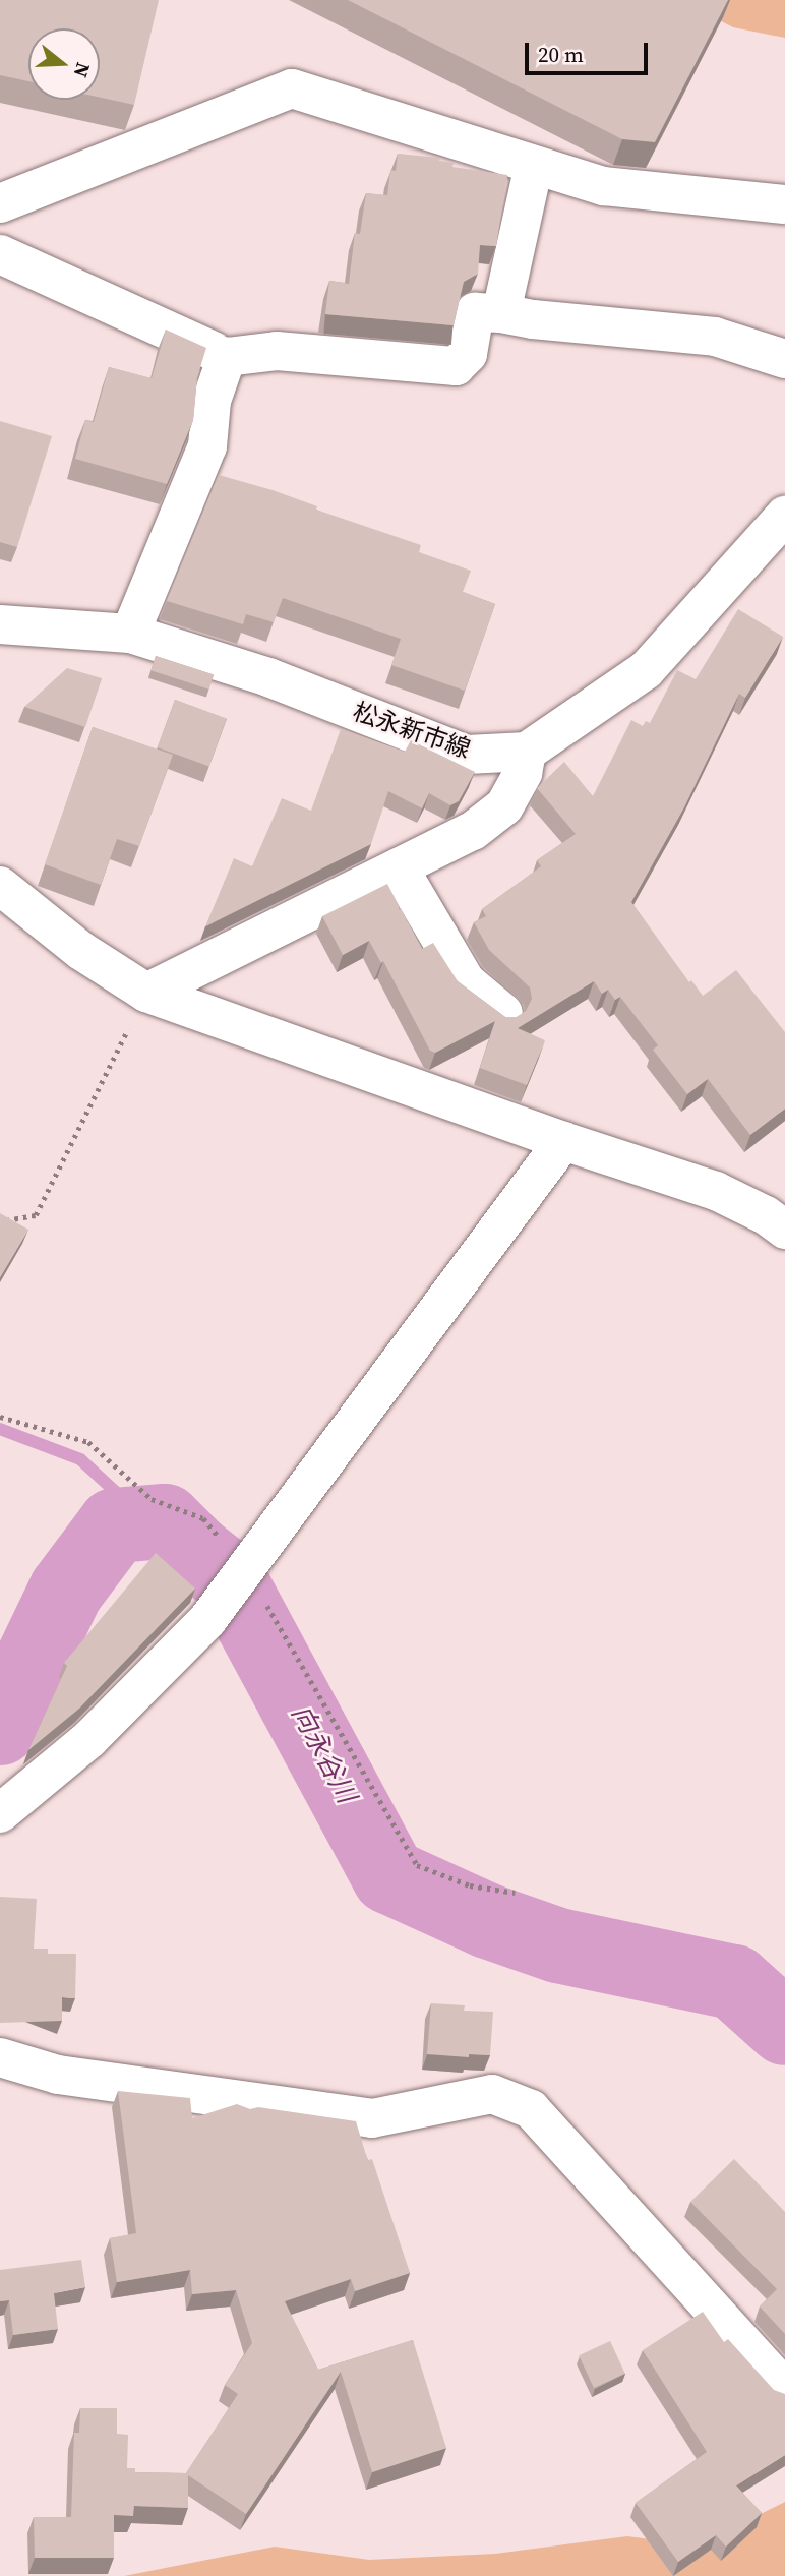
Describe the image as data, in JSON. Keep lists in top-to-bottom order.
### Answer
{
  "streets": {
    "street": ["松永新市線"]
  },
  "water": ["向永谷川"],
  "scale_bar": "20 m",
  "north": "right"
}
